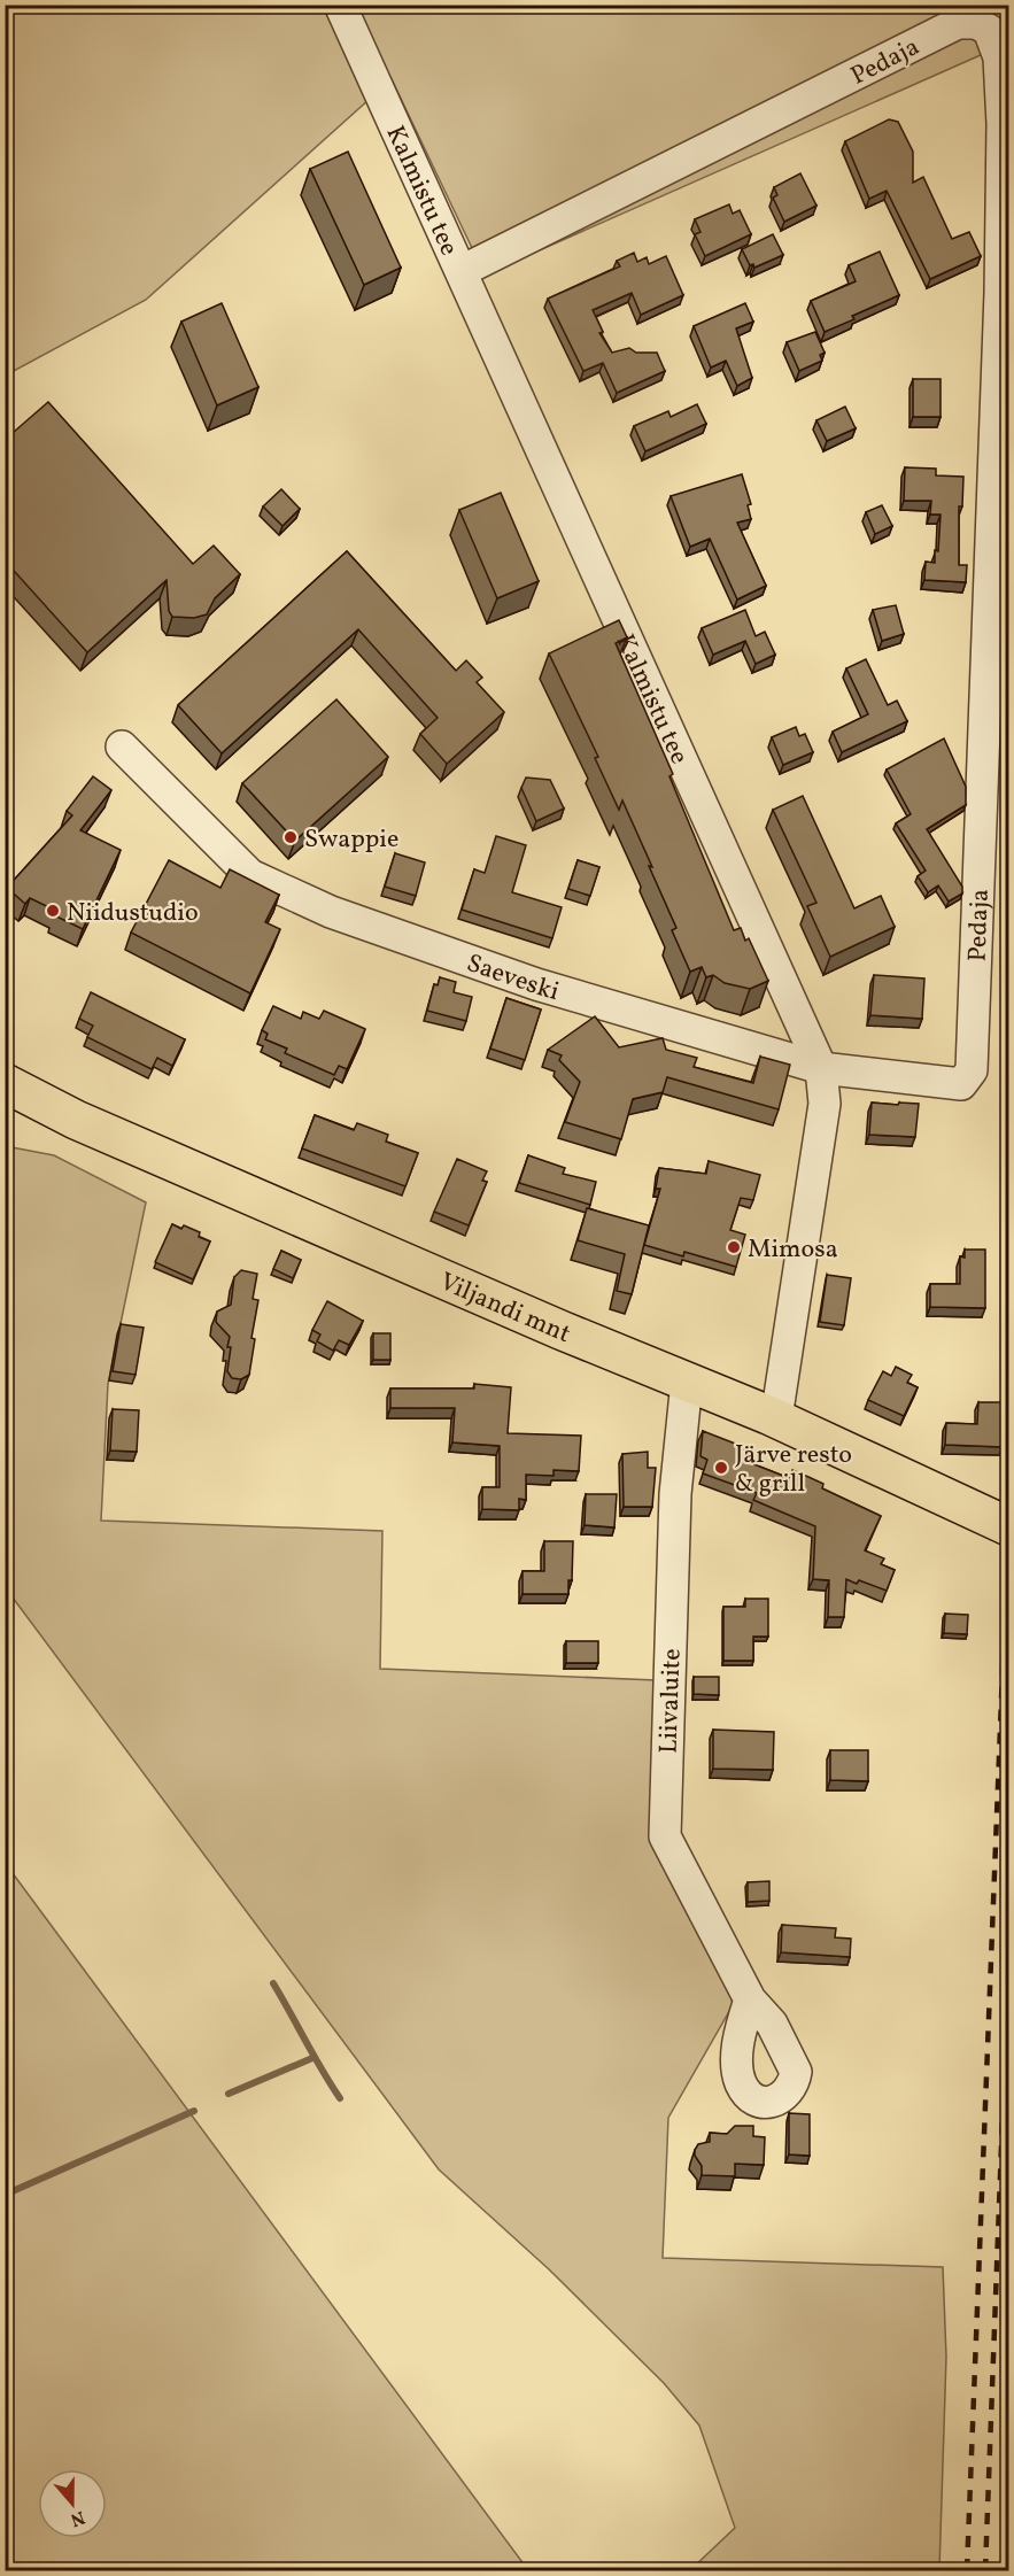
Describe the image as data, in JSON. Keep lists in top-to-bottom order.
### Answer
{
  "streets": {
    "main road": ["Viljandi mnt"],
    "street": [
      "Pedaja",
      "Kalmistu tee",
      "Saeveski",
      "Liivaluite"
    ]
  },
  "crossings": [
    ["Pedaja", "Kalmistu tee"],
    ["Pedaja", "Saeveski"],
    ["Kalmistu tee", "Saeveski"],
    ["Kalmistu tee", "Viljandi mnt"],
    ["Viljandi mnt", "Liivaluite"]
  ],
  "places": [
    "Swappie",
    "Niidustudio",
    "Mimosa",
    "Järve resto & grill"
  ],
  "north": "bottom"
}
